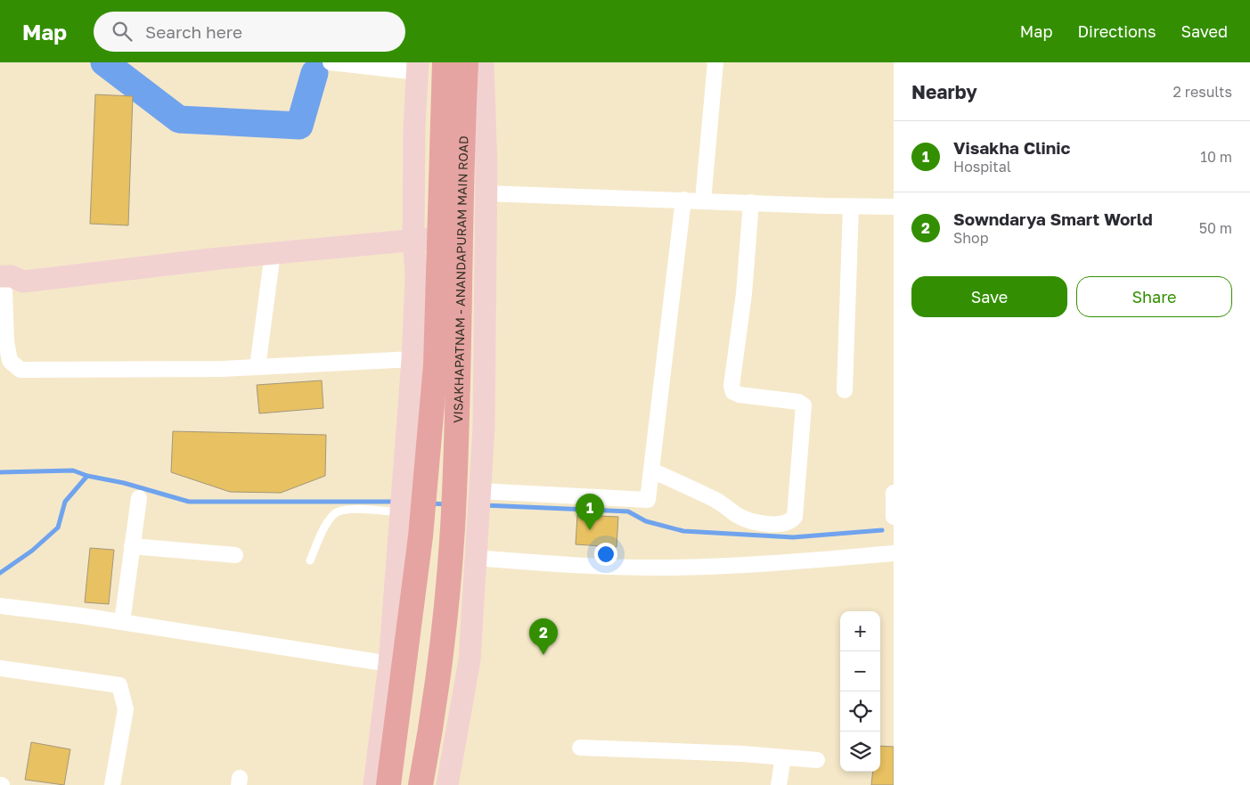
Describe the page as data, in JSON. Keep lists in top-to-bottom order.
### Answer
{
  "streets": {
    "main road": ["VISAKHAPATNAM - ANANDAPURAM MAIN ROAD"]
  },
  "page": {
    "header": "Map",
    "search": "Search here",
    "nav": ["Map", "Directions", "Saved"],
    "heading": ["Nearby", "2 results"],
    "list": [
      {
        "mark": "1",
        "name": "Visakha Clinic",
        "note": "Hospital",
        "value": "10 m"
      },
      {
        "mark": "2",
        "name": "Sowndarya Smart World",
        "note": "Shop",
        "value": "50 m"
      }
    ],
    "buttons": ["Save", "Share"],
    "pins": ["1", "2"],
    "map_buttons": ["+", "−"]
  }
}
